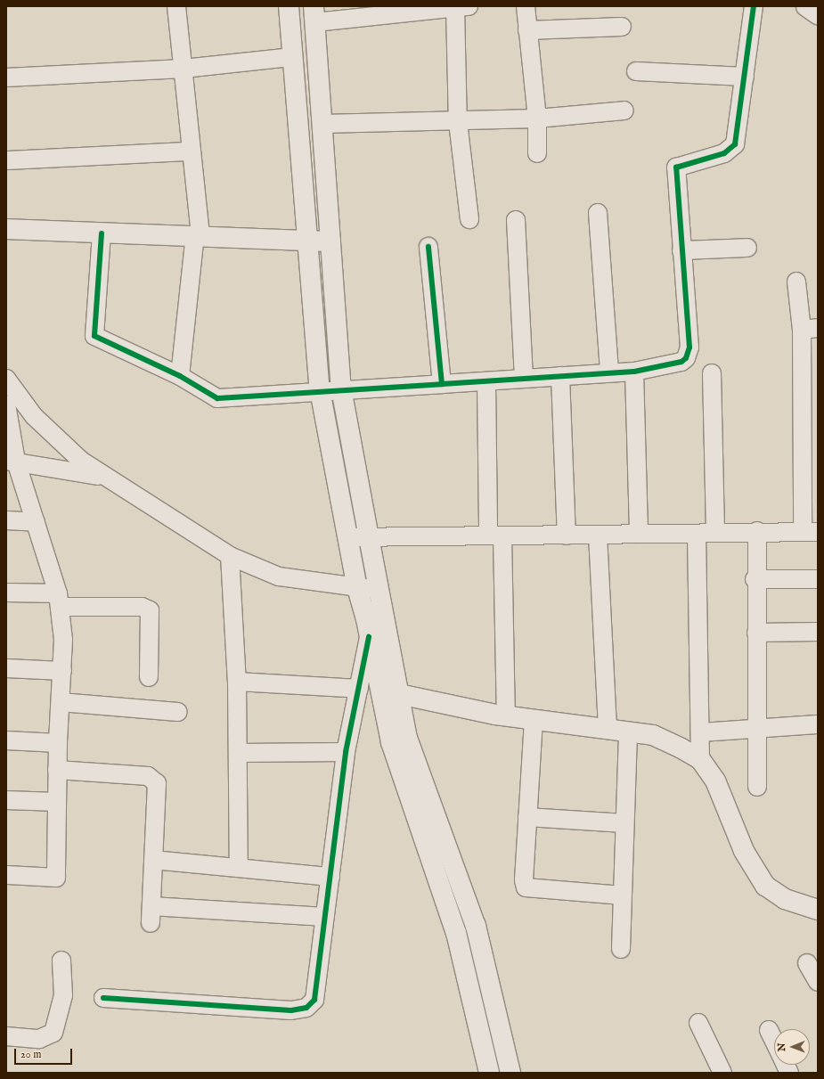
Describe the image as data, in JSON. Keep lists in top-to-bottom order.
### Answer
{
  "scale_bar": "20 m",
  "north": "left"
}
